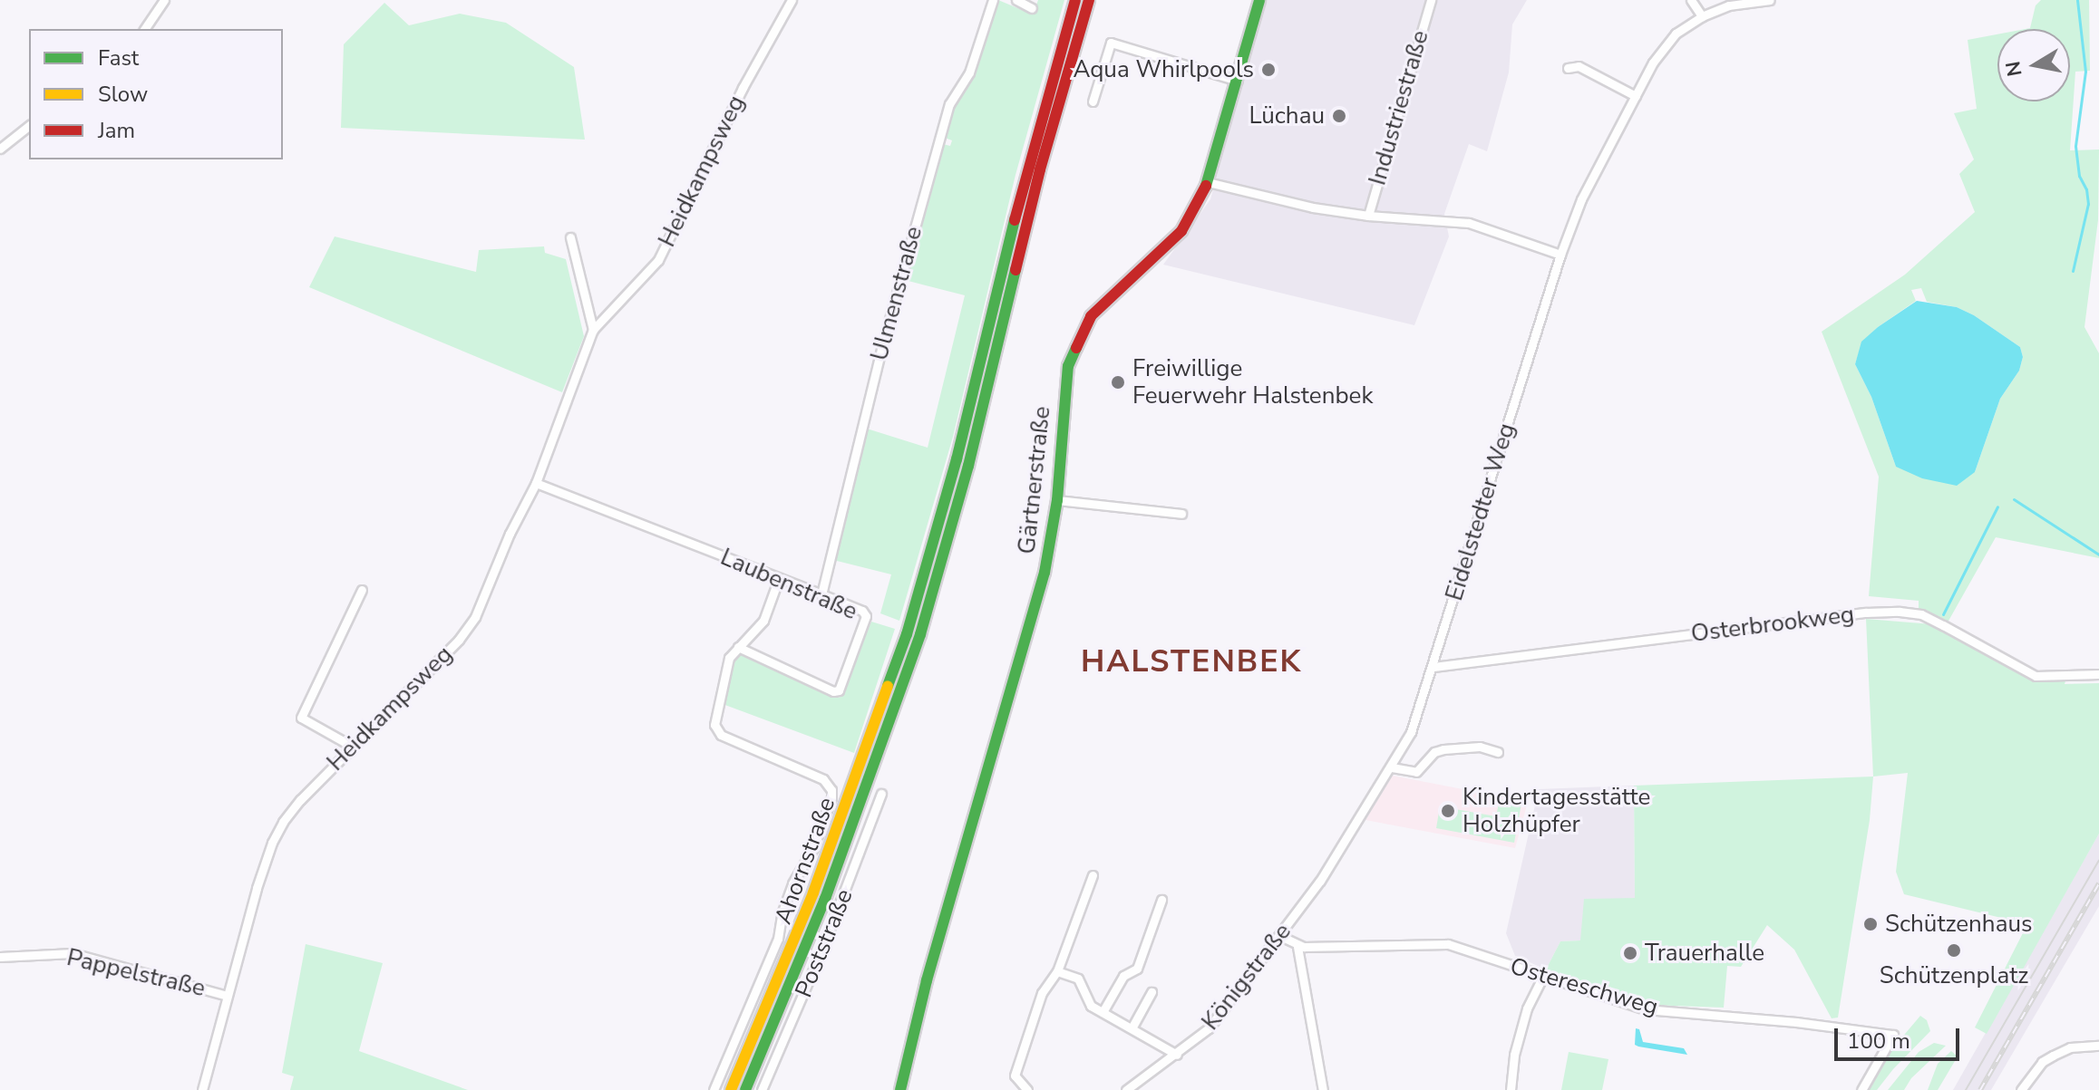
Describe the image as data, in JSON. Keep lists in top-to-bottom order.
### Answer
{
  "streets": {
    "main road": ["Gärtnerstraße"],
    "street": [
      "Industriestraße",
      "Heidkampsweg",
      "Ulmenstraße",
      "Eidelstedter Weg",
      "Laubenstraße",
      "Osterbrookweg",
      "Ahornstraße",
      "Poststraße",
      "Pappelstraße",
      "Königstraße",
      "Ostereschweg"
    ]
  },
  "crossings": [
    ["Heidkampsweg", "Laubenstraße"],
    ["Heidkampsweg", "Pappelstraße"],
    ["Ulmenstraße", "Laubenstraße"],
    ["Eidelstedter Weg", "Osterbrookweg"],
    ["Eidelstedter Weg", "Königstraße"],
    ["Laubenstraße", "Ahornstraße"]
  ],
  "districts": ["HALSTENBEK"],
  "places": [
    "Aqua Whirlpools",
    "Lüchau",
    "Freiwillige Feuerwehr Halstenbek",
    "Kindertagesstätte Holzhüpfer",
    "Schützenhaus",
    "Schützenplatz",
    "Trauerhalle"
  ],
  "legend": ["Fast", "Slow", "Jam"],
  "scale_bar": "100 m",
  "north": "left"
}
